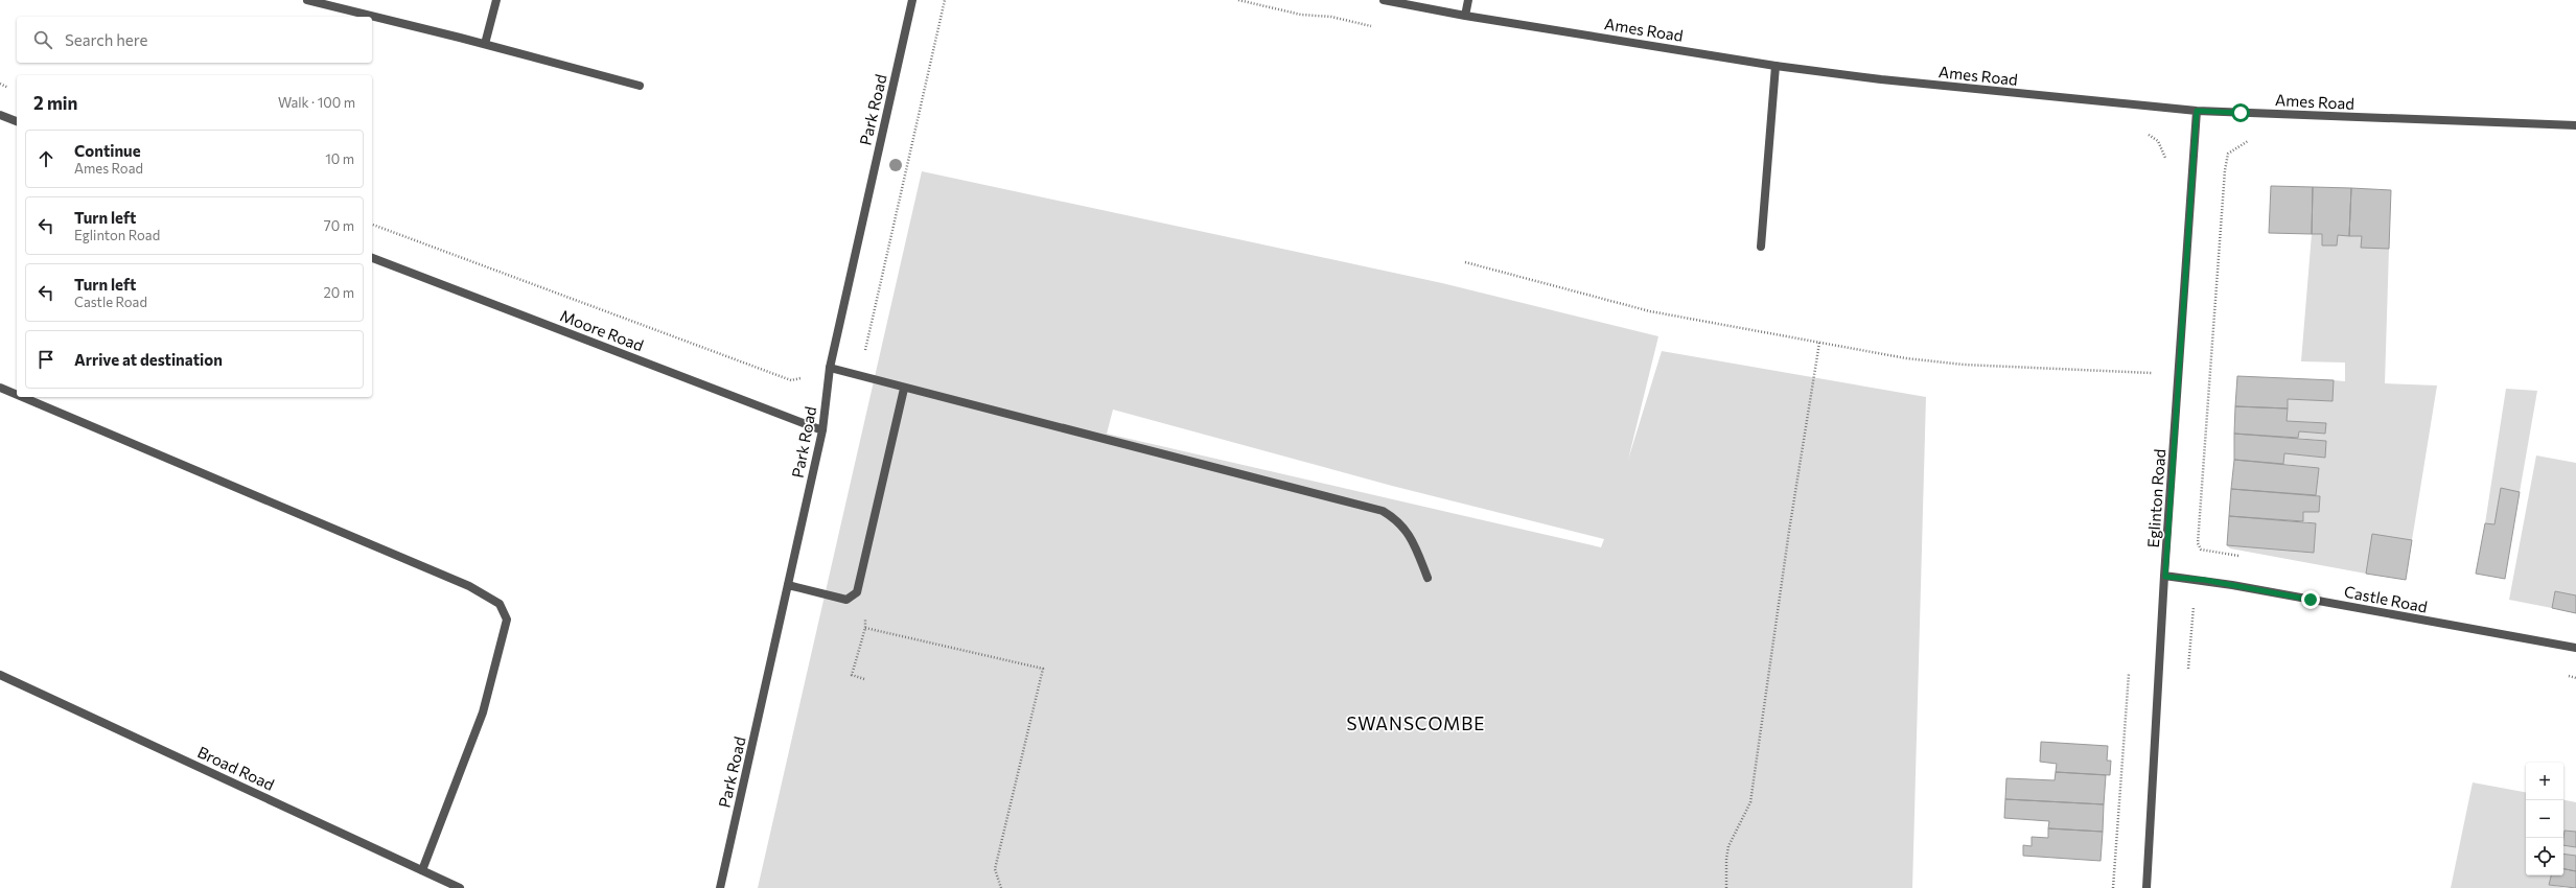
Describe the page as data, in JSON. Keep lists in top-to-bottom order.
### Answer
{
  "streets": {
    "street": [
      "Ames Road",
      "Park Road",
      "Moore Road",
      "Eglinton Road",
      "Castle Road",
      "Broad Road"
    ]
  },
  "crossings": [
    ["Ames Road", "Eglinton Road"],
    ["Park Road", "Moore Road"],
    ["Eglinton Road", "Castle Road"]
  ],
  "districts": ["SWANSCOMBE"],
  "page": {
    "search": "Search here",
    "heading": ["2 min", "Walk · 100 m"],
    "list": [
      ["Continue", "Ames Road", "10 m"],
      ["Turn left", "Eglinton Road", "70 m"],
      ["Turn left", "Castle Road", "20 m"],
      "Arrive at destination"
    ],
    "map_buttons": ["+", "−"]
  }
}
